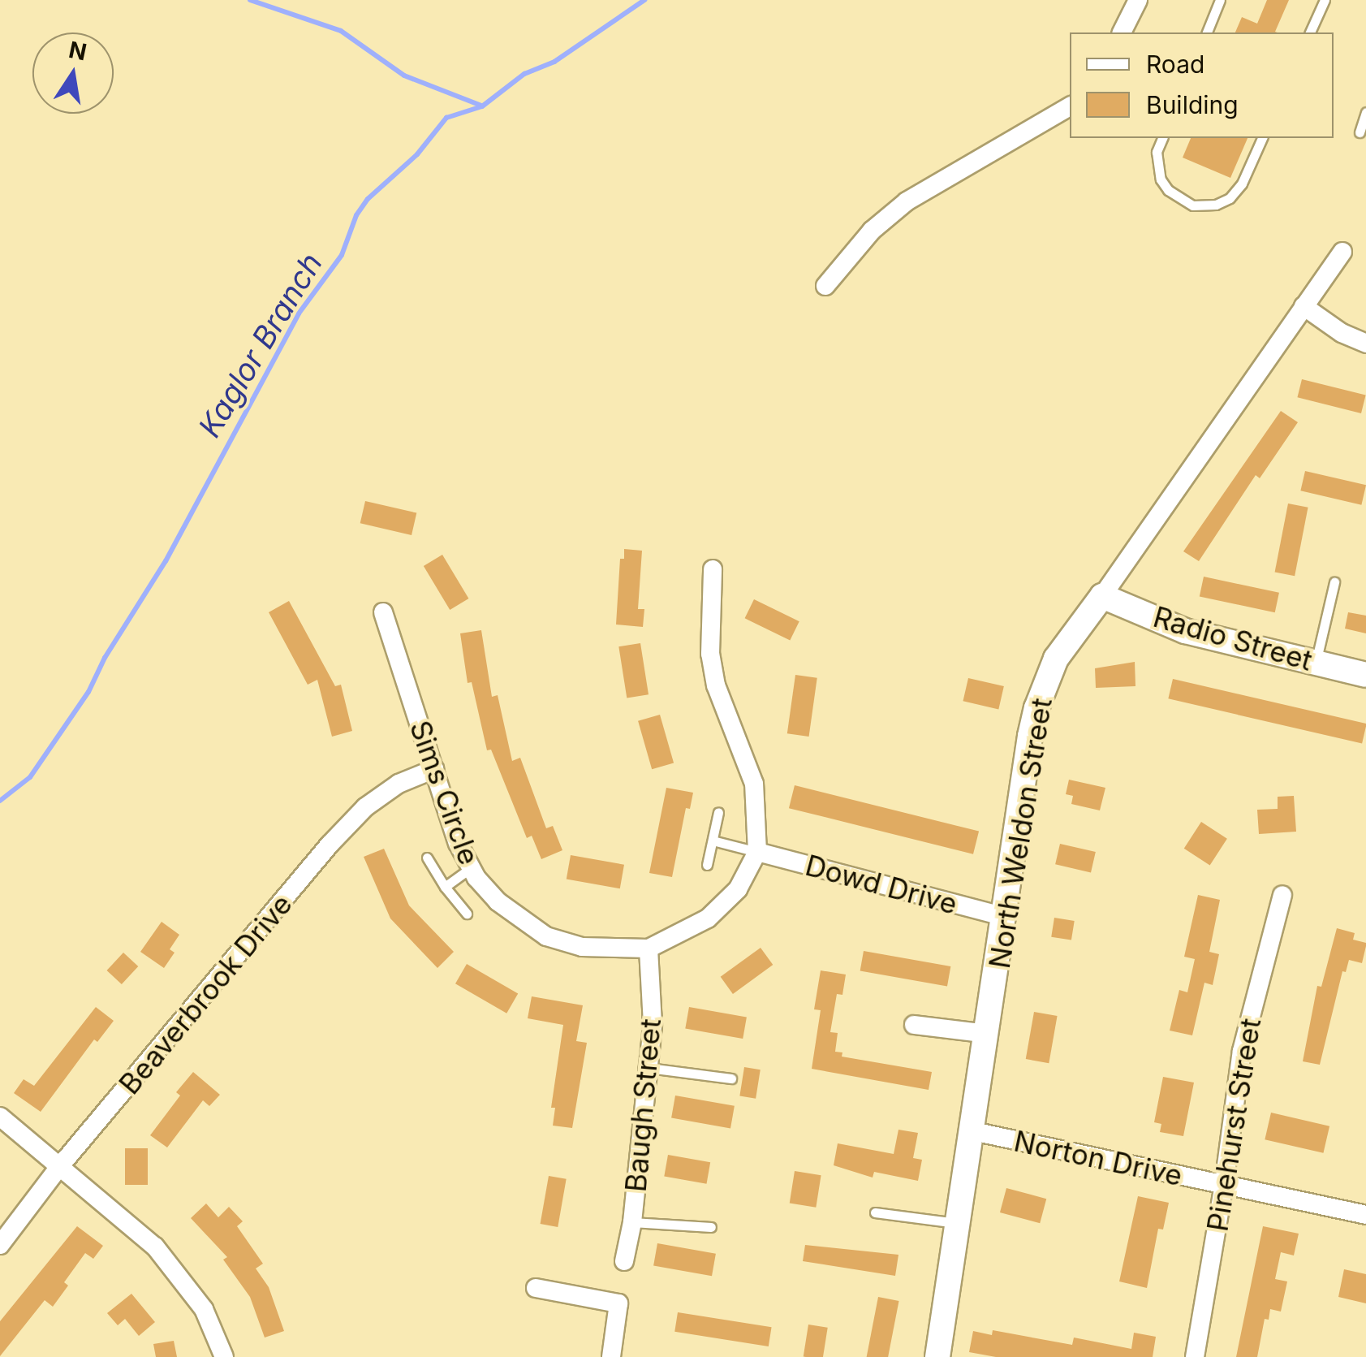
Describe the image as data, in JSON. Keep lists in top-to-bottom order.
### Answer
{
  "streets": {
    "street": [
      "Radio Street",
      "Sims Circle",
      "North Weldon Street",
      "Dowd Drive",
      "Beaverbrook Drive",
      "Baugh Street",
      "Pinehurst Street",
      "Norton Drive"
    ]
  },
  "crossings": [
    ["Radio Street", "North Weldon Street"],
    ["Sims Circle", "Dowd Drive"],
    ["Sims Circle", "Beaverbrook Drive"],
    ["Sims Circle", "Baugh Street"],
    ["North Weldon Street", "Dowd Drive"],
    ["North Weldon Street", "Norton Drive"],
    ["Pinehurst Street", "Norton Drive"]
  ],
  "water": ["Kaglor Branch"],
  "legend": ["Road", "Building"],
  "north": "top"
}
